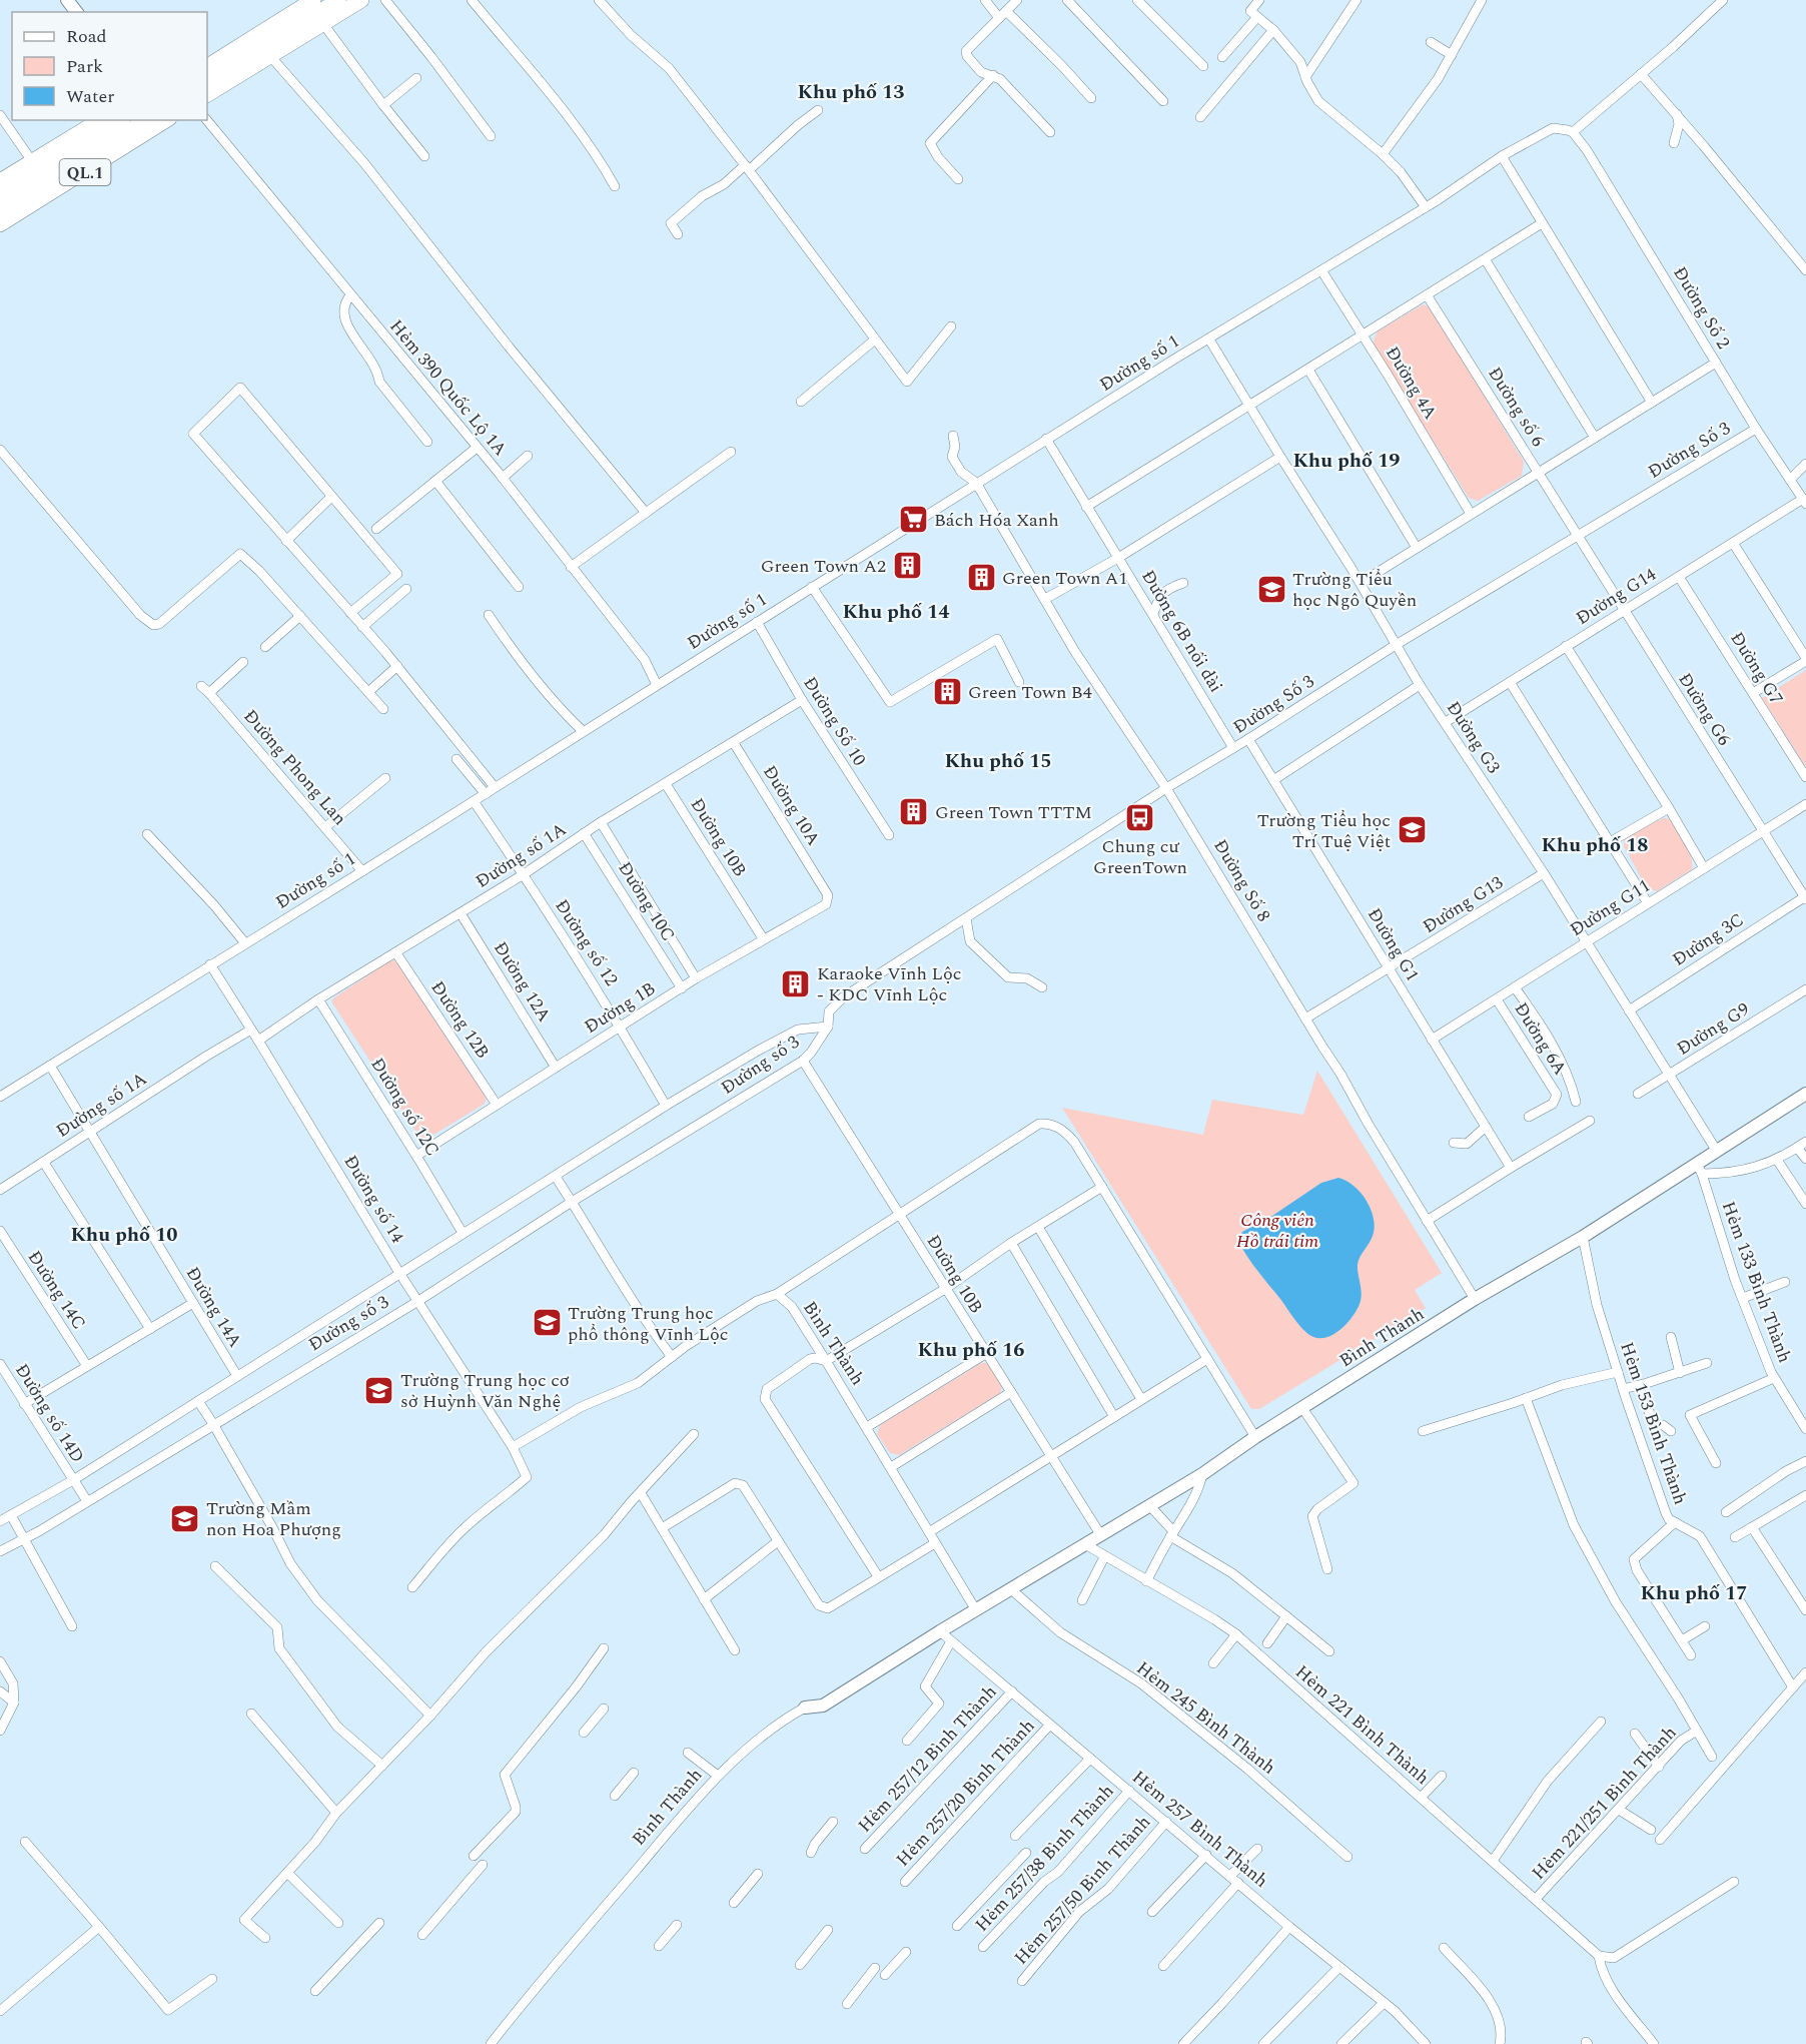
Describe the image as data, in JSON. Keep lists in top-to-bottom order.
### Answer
{
  "streets": {
    "highway": ["QL.1"],
    "street": [
      "Đường Số 2",
      "Đường số 1",
      "Đường 4A",
      "Hẻm 390 Quốc Lộ 1A",
      "Đường số 6",
      "Đường Số 3",
      "Đường G14",
      "Đường 6B nối dài",
      "Đường G7",
      "Đường G6",
      "Đường Số 10",
      "Đường G3",
      "Đường Phong Lan",
      "Đường 10A",
      "Đường 10B",
      "Đường số 1A",
      "Đường Số 8",
      "Đường 10C",
      "Đường G13",
      "Đường G11",
      "Đường 3C",
      "Đường số 12",
      "Đường G1",
      "Đường 12A",
      "Đường 1B",
      "Đường 12B",
      "Đường G9",
      "Đường 6A",
      "Đường số 3",
      "Đường số 12C",
      "Đường số 14",
      "Hẻm 133 Bình Thành",
      "Đường 14C",
      "Đường 14A",
      "Bình Thành",
      "Đường số 14D",
      "Hẻm 153 Bình Thành",
      "Hẻm 245 Bình Thành",
      "Hẻm 221 Bình Thành",
      "Hẻm 257/12 Bình Thành",
      "Hẻm 257/20 Bình Thành",
      "Hẻm 221/251 Bình Thành",
      "Hẻm 257 Bình Thành",
      "Hẻm 257/38 Bình Thành",
      "Hẻm 257/50 Bình Thành"
    ]
  },
  "crossings": [
    ["Đường Số 2", "Đường số 1"],
    ["Đường Số 2", "Đường Số 3"],
    ["Đường Số 2", "Đường G14"],
    ["Đường số 1", "Đường 4A"],
    ["Đường số 1", "Hẻm 390 Quốc Lộ 1A"],
    ["Đường số 1", "Đường 6B nối dài"],
    ["Đường số 1", "Đường Số 10"],
    ["Đường số 1", "Đường G3"],
    ["Đường số 1", "Đường Phong Lan"],
    ["Đường số 1", "Đường Số 8"],
    ["Đường số 1", "Đường số 12"],
    ["Đường số 1", "Đường số 14"],
    ["Đường số 1", "Đường 14A"],
    ["Đường số 6", "Đường Số 3"],
    ["Đường số 6", "Đường G6"],
    ["Đường Số 3", "Đường 6B nối dài"],
    ["Đường Số 3", "Đường G6"],
    ["Đường Số 3", "Đường G3"],
    ["Đường Số 3", "Đường Số 8"],
    ["Đường Số 3", "Đường G1"],
    ["Đường Số 3", "Đường số 3"],
    ["Đường G14", "Đường G7"],
    ["Đường G14", "Đường G6"],
    ["Đường G14", "Đường G3"],
    ["Đường G6", "Đường G11"],
    ["Đường G6", "Đường 3C"],
    ["Đường Số 10", "Đường số 1A"],
    ["Đường G3", "Đường G13"],
    ["Đường G3", "Đường G11"],
    ["Đường G3", "Đường 3C"],
    ["Đường G3", "Đường G9"],
    ["Đường G3", "Bình Thành"],
    ["Đường 10A", "Đường số 1A"],
    ["Đường 10A", "Đường 1B"],
    ["Đường 10B", "Đường số 1A"],
    ["Đường 10B", "Đường 1B"],
    ["Đường 10B", "Đường số 3"],
    ["Đường 10B", "Bình Thành"],
    ["Đường số 1A", "Đường 10C"],
    ["Đường số 1A", "Đường số 12"],
    ["Đường số 1A", "Đường 12A"],
    ["Đường số 1A", "Đường 12B"],
    ["Đường số 1A", "Đường số 12C"],
    ["Đường số 1A", "Đường số 14"],
    ["Đường số 1A", "Đường 14A"],
    ["Đường Số 8", "Đường G13"],
    ["Đường Số 8", "Bình Thành"],
    ["Đường 10C", "Đường 1B"],
    ["Đường G13", "Đường G1"],
    ["Đường G11", "Đường G1"],
    ["Đường G11", "Đường 6A"],
    ["Đường số 12", "Đường 1B"],
    ["Đường số 12", "Đường số 3"],
    ["Đường 12A", "Đường 1B"],
    ["Đường 1B", "Đường 12B"],
    ["Đường 1B", "Đường số 12C"],
    ["Đường số 3", "Đường số 12C"],
    ["Đường số 3", "Đường số 14"],
    ["Đường số 3", "Đường 14A"],
    ["Đường số 3", "Đường số 14D"],
    ["Đường số 14", "Bình Thành"],
    ["Hẻm 133 Bình Thành", "Bình Thành"],
    ["Bình Thành", "Hẻm 153 Bình Thành"],
    ["Bình Thành", "Hẻm 245 Bình Thành"],
    ["Bình Thành", "Hẻm 221 Bình Thành"],
    ["Bình Thành", "Hẻm 257 Bình Thành"],
    ["Hẻm 221 Bình Thành", "Hẻm 221/251 Bình Thành"],
    ["Hẻm 257/12 Bình Thành", "Hẻm 257 Bình Thành"],
    ["Hẻm 257/20 Bình Thành", "Hẻm 257 Bình Thành"],
    ["Hẻm 257 Bình Thành", "Hẻm 257/38 Bình Thành"],
    ["Hẻm 257 Bình Thành", "Hẻm 257/50 Bình Thành"]
  ],
  "districts": [
    "Khu phố 13",
    "Khu phố 19",
    "Khu phố 14",
    "Khu phố 15",
    "Khu phố 18",
    "Khu phố 10",
    "Khu phố 16",
    "Khu phố 17"
  ],
  "parks": ["Công viên Hồ trái tim"],
  "places": {
    "supermarket": ["Bách Hóa Xanh"],
    "building": [
      "Green Town A2",
      "Green Town A1",
      "Green Town B4",
      "Green Town TTTM",
      "Karaoke Vĩnh Lộc - KDC Vĩnh Lộc"
    ],
    "school or university": [
      "Trường Tiểu học Ngô Quyền",
      "Trường Tiểu học Trí Tuệ Việt",
      "Trường Trung học phổ thông Vĩnh Lộc",
      "Trường Trung học cơ sở Huỳnh Văn Nghệ",
      "Trường Mầm non Hoa Phượng"
    ],
    "bus stop": ["Chung cư GreenTown"]
  },
  "legend": ["Road", "Park", "Water"]
}
